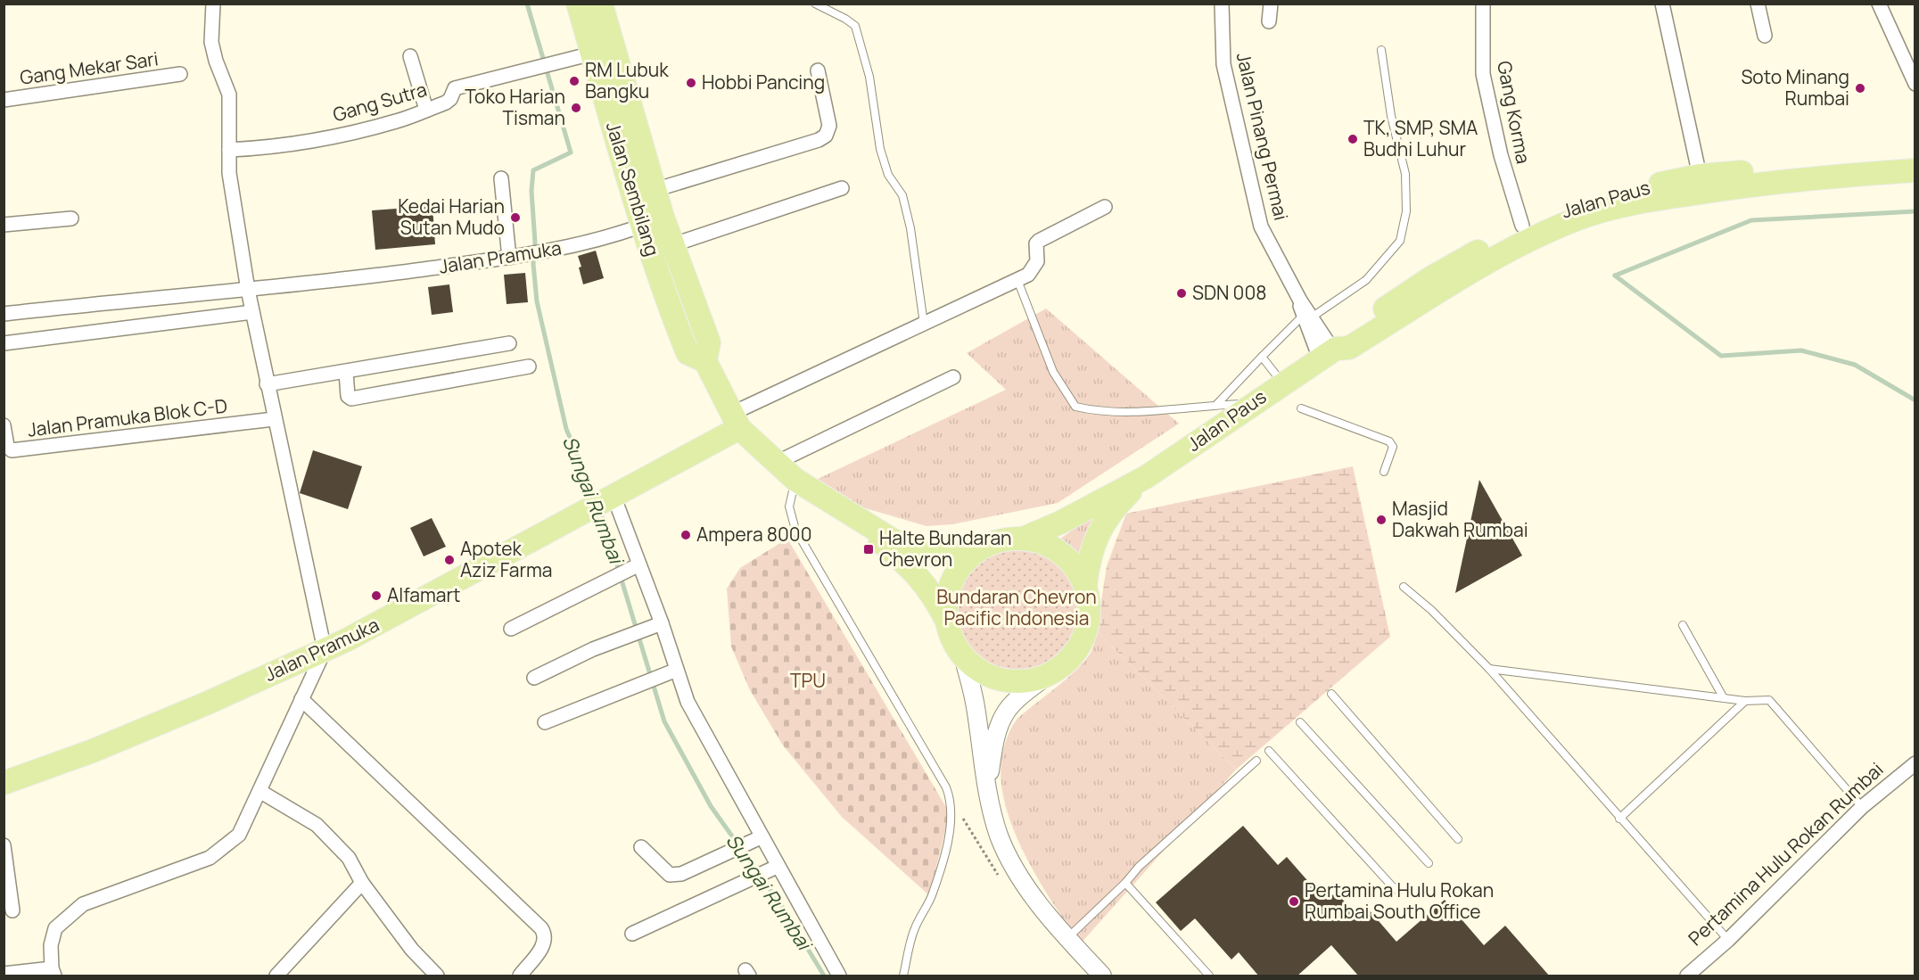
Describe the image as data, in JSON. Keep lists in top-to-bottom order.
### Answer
{
  "streets": {
    "main road": ["Jalan Sembilang", "Jalan Paus", "Jalan Pramuka"],
    "street": [
      "Gang Mekar Sari",
      "Gang Sutra",
      "Gang Korma",
      "Jalan Pinang Permai",
      "Jalan Pramuka Blok C-D",
      "Pertamina Hulu Rokan Rumbai"
    ]
  },
  "crossings": [
    ["Gang Sutra", "Jalan Sembilang"],
    ["Gang Korma", "Jalan Paus"],
    ["Jalan Pinang Permai", "Jalan Paus"],
    ["Jalan Sembilang", "Jalan Paus"],
    ["Jalan Sembilang", "Jalan Pramuka"]
  ],
  "water": ["Sungai Rumbai"],
  "parks": ["Bundaran Chevron Pacific Indonesia", "TPU"],
  "places": {
    "other": [
      "RM Lubuk Bangku",
      "Hobbi Pancing",
      "Soto Minang Rumbai",
      "Toko Harian Tisman",
      "TK, SMP, SMA Budhi Luhur",
      "Kedai Harian Sutan Mudo",
      "SDN 008",
      "Masjid Dakwah Rumbai",
      "Ampera 8000",
      "Apotek Aziz Farma",
      "Alfamart",
      "Pertamina Hulu Rokan Rumbai South Office"
    ],
    "transit": ["Halte Bundaran Chevron"]
  }
}
